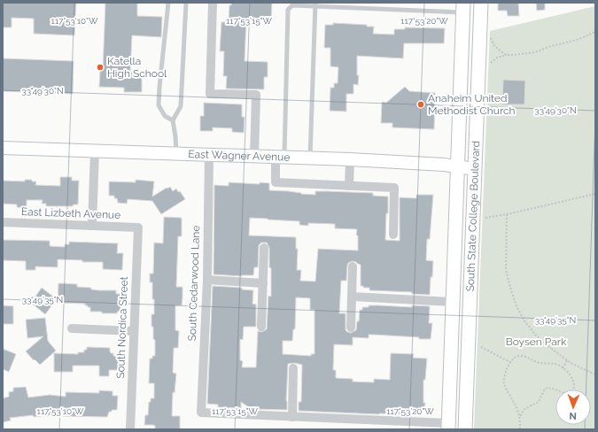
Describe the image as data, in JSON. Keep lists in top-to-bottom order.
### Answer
{
  "streets": {
    "main road": ["South State College Boulevard"],
    "street": [
      "East Wagner Avenue",
      "East Lizbeth Avenue",
      "South Cedarwood Lane",
      "South Nordica Street"
    ]
  },
  "crossings": [
    ["East Wagner Avenue", "South State College Boulevard"],
    ["East Wagner Avenue", "South Cedarwood Lane"],
    ["East Lizbeth Avenue", "South Nordica Street"]
  ],
  "parks": ["Boysen Park"],
  "places": ["Katella High School", "Anaheim United Methodist Church"],
  "north": "bottom",
  "coordinates": [
    "117°53'10\"W",
    "117°53'15\"W",
    "117°53'20\"W",
    "33°49'30\"N",
    "33°49'35\"N"
  ]
}
